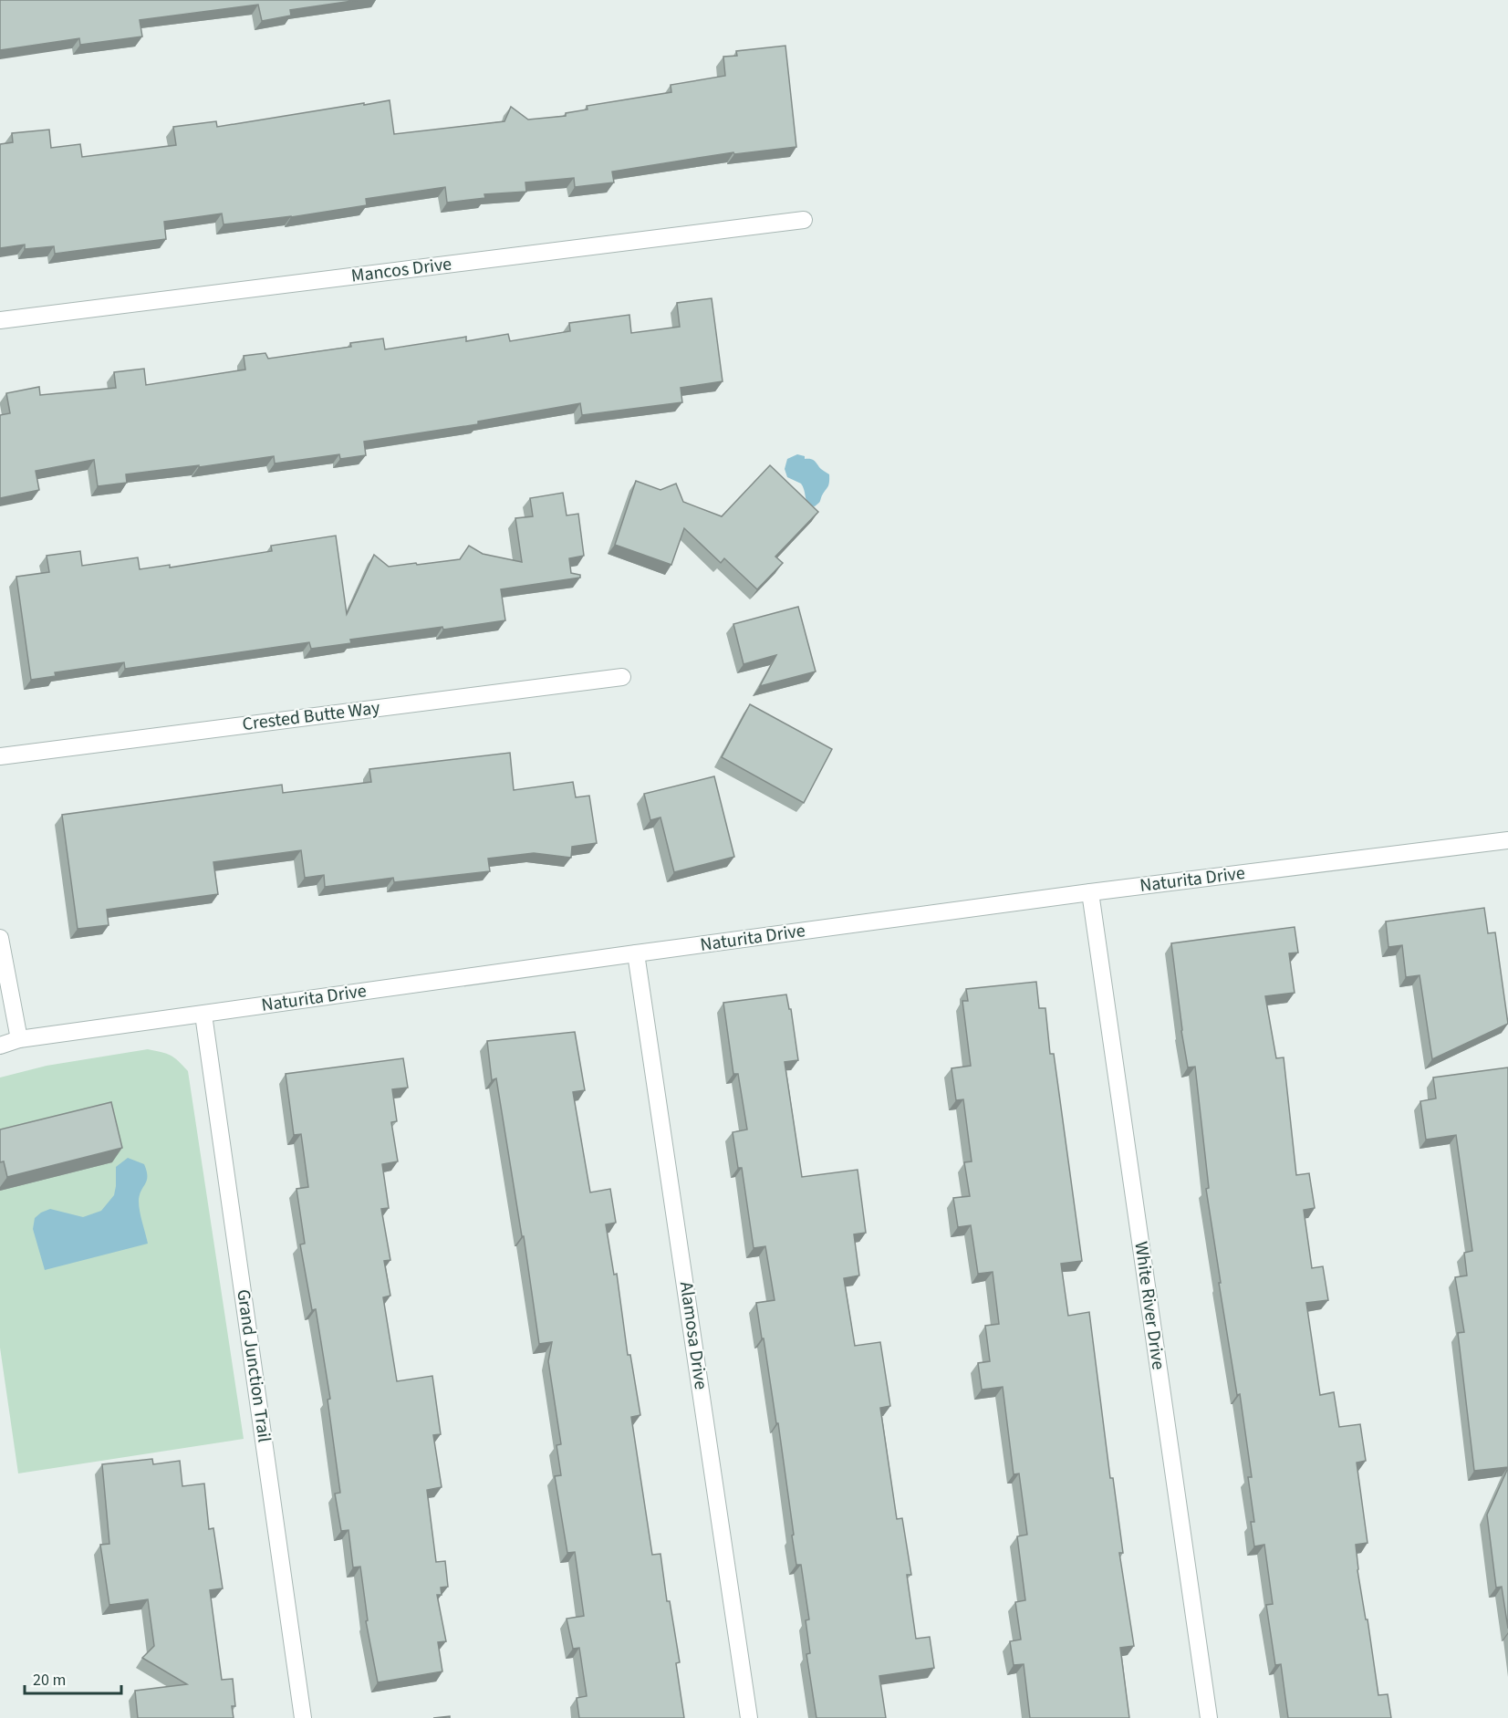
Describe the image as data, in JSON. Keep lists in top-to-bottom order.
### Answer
{
  "streets": {
    "street": [
      "Mancos Drive",
      "Crested Butte Way",
      "Naturita Drive",
      "White River Drive",
      "Alamosa Drive",
      "Grand Junction Trail"
    ]
  },
  "crossings": [
    ["Naturita Drive", "White River Drive"],
    ["Naturita Drive", "Alamosa Drive"],
    ["Naturita Drive", "Grand Junction Trail"]
  ],
  "scale_bar": "20 m"
}
